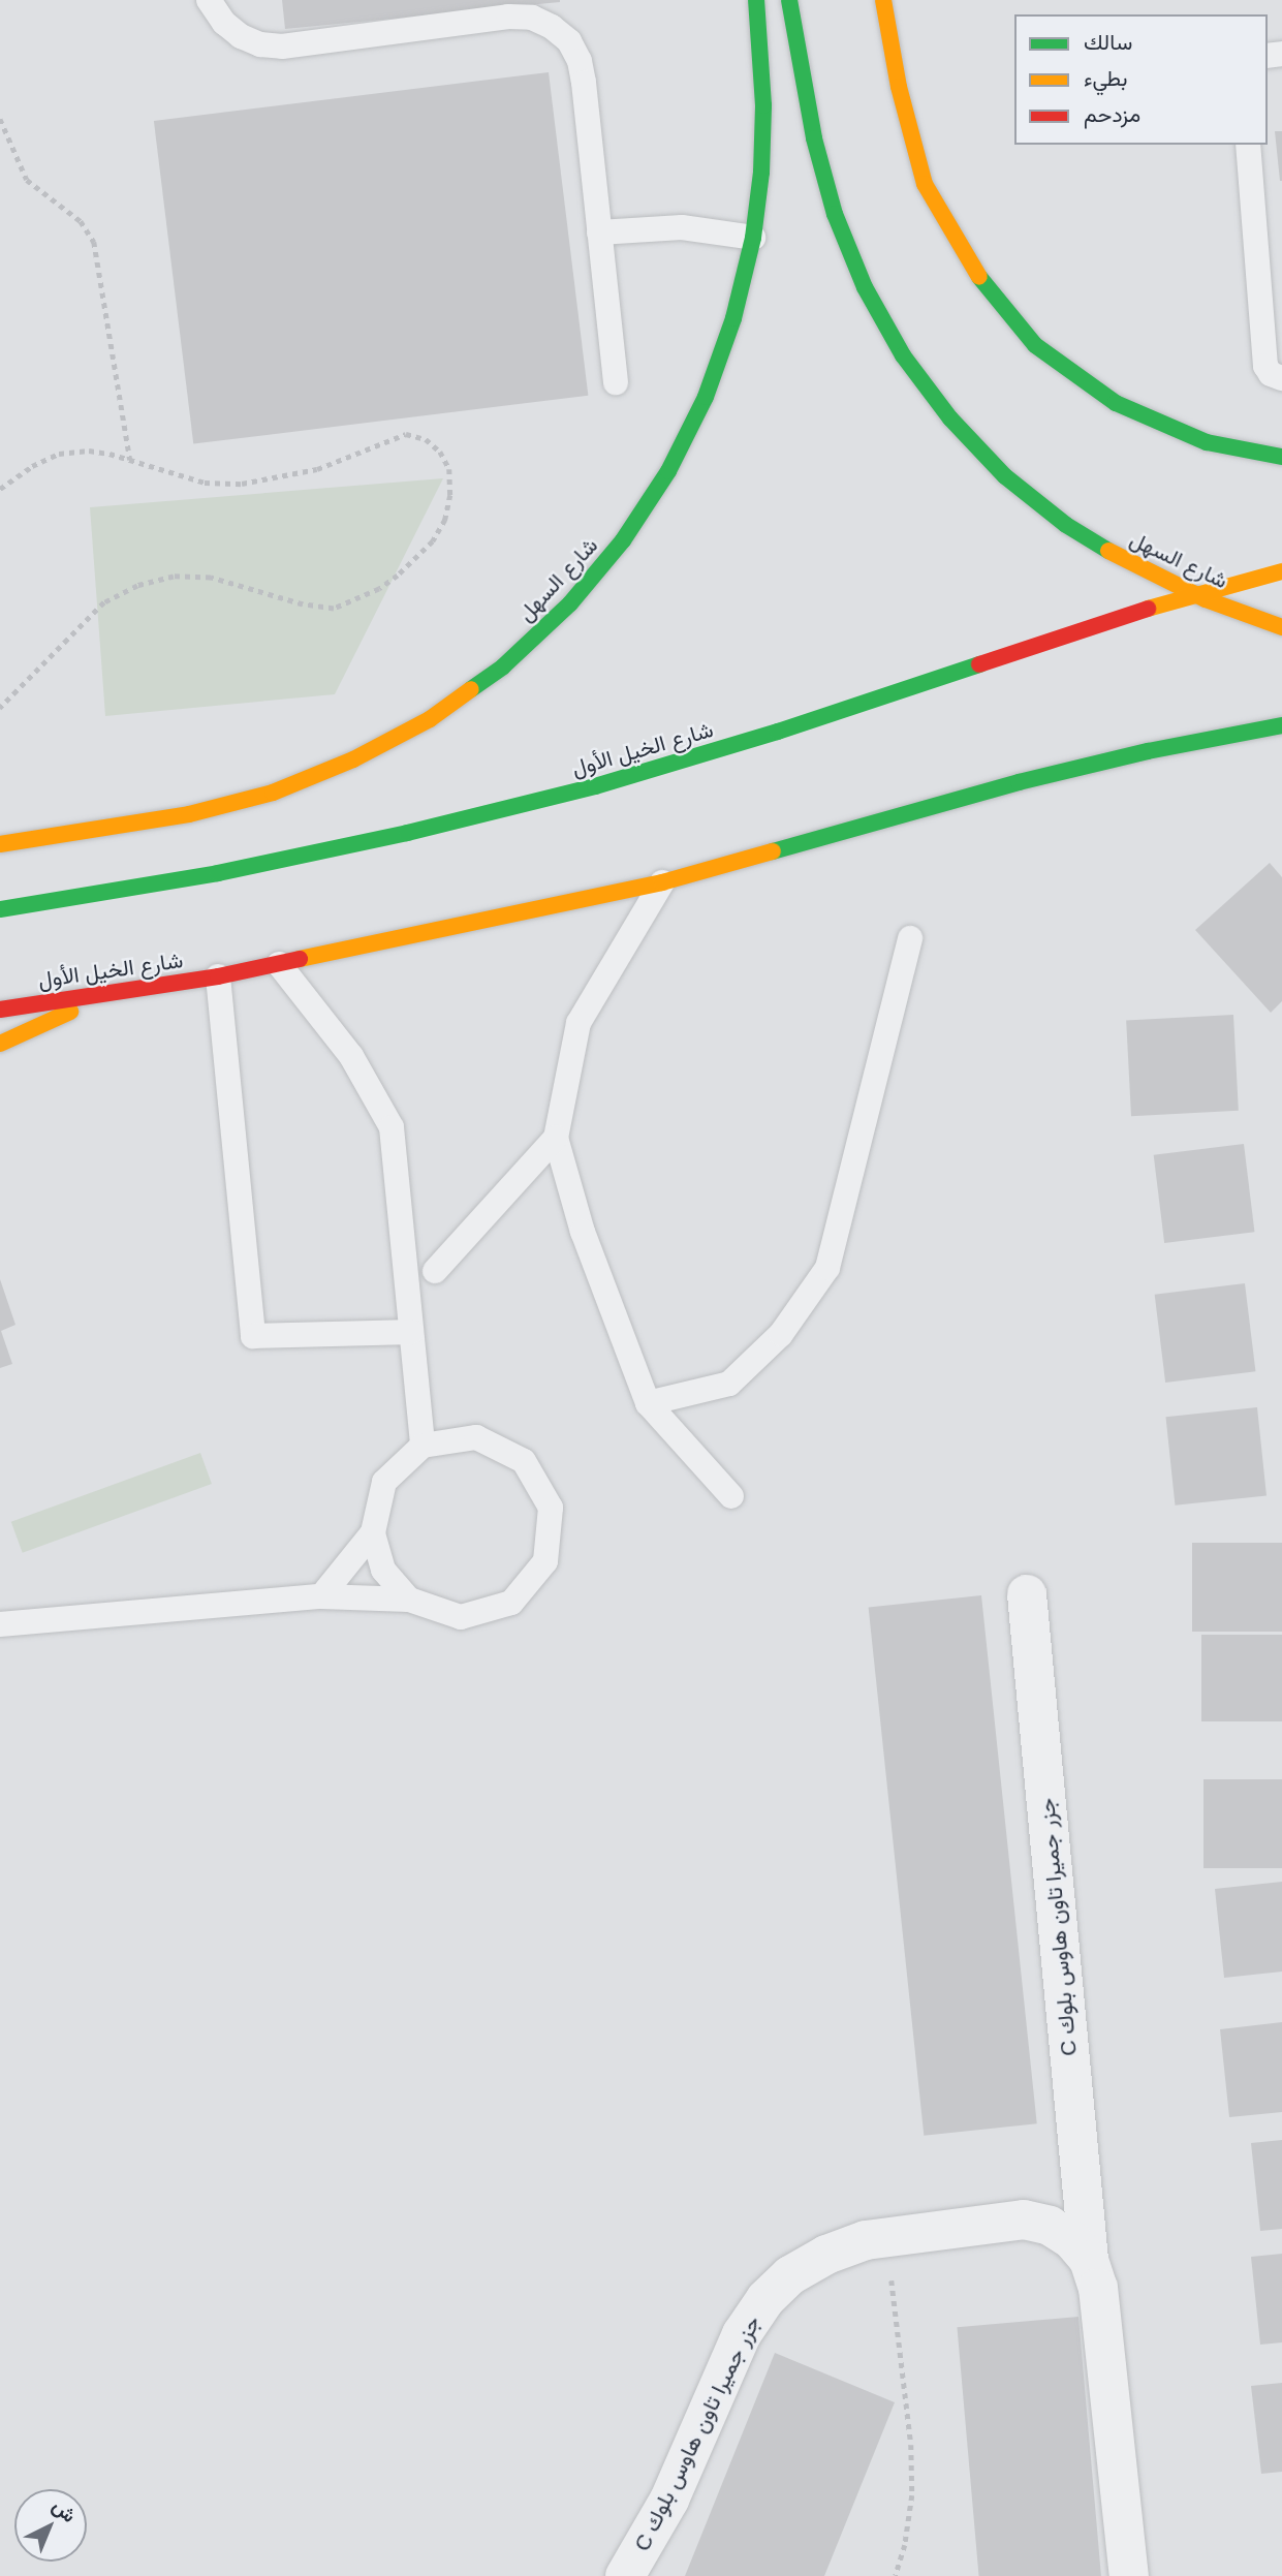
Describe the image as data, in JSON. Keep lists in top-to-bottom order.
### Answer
{
  "streets": {
    "main road": ["شارع السهل", "شارع الخيل الأول"],
    "street": ["C جزر جميرا تاون هاوس بلوك"]
  },
  "legend": ["سالك", "بطيء", "مزدحم"],
  "north": "top right"
}
